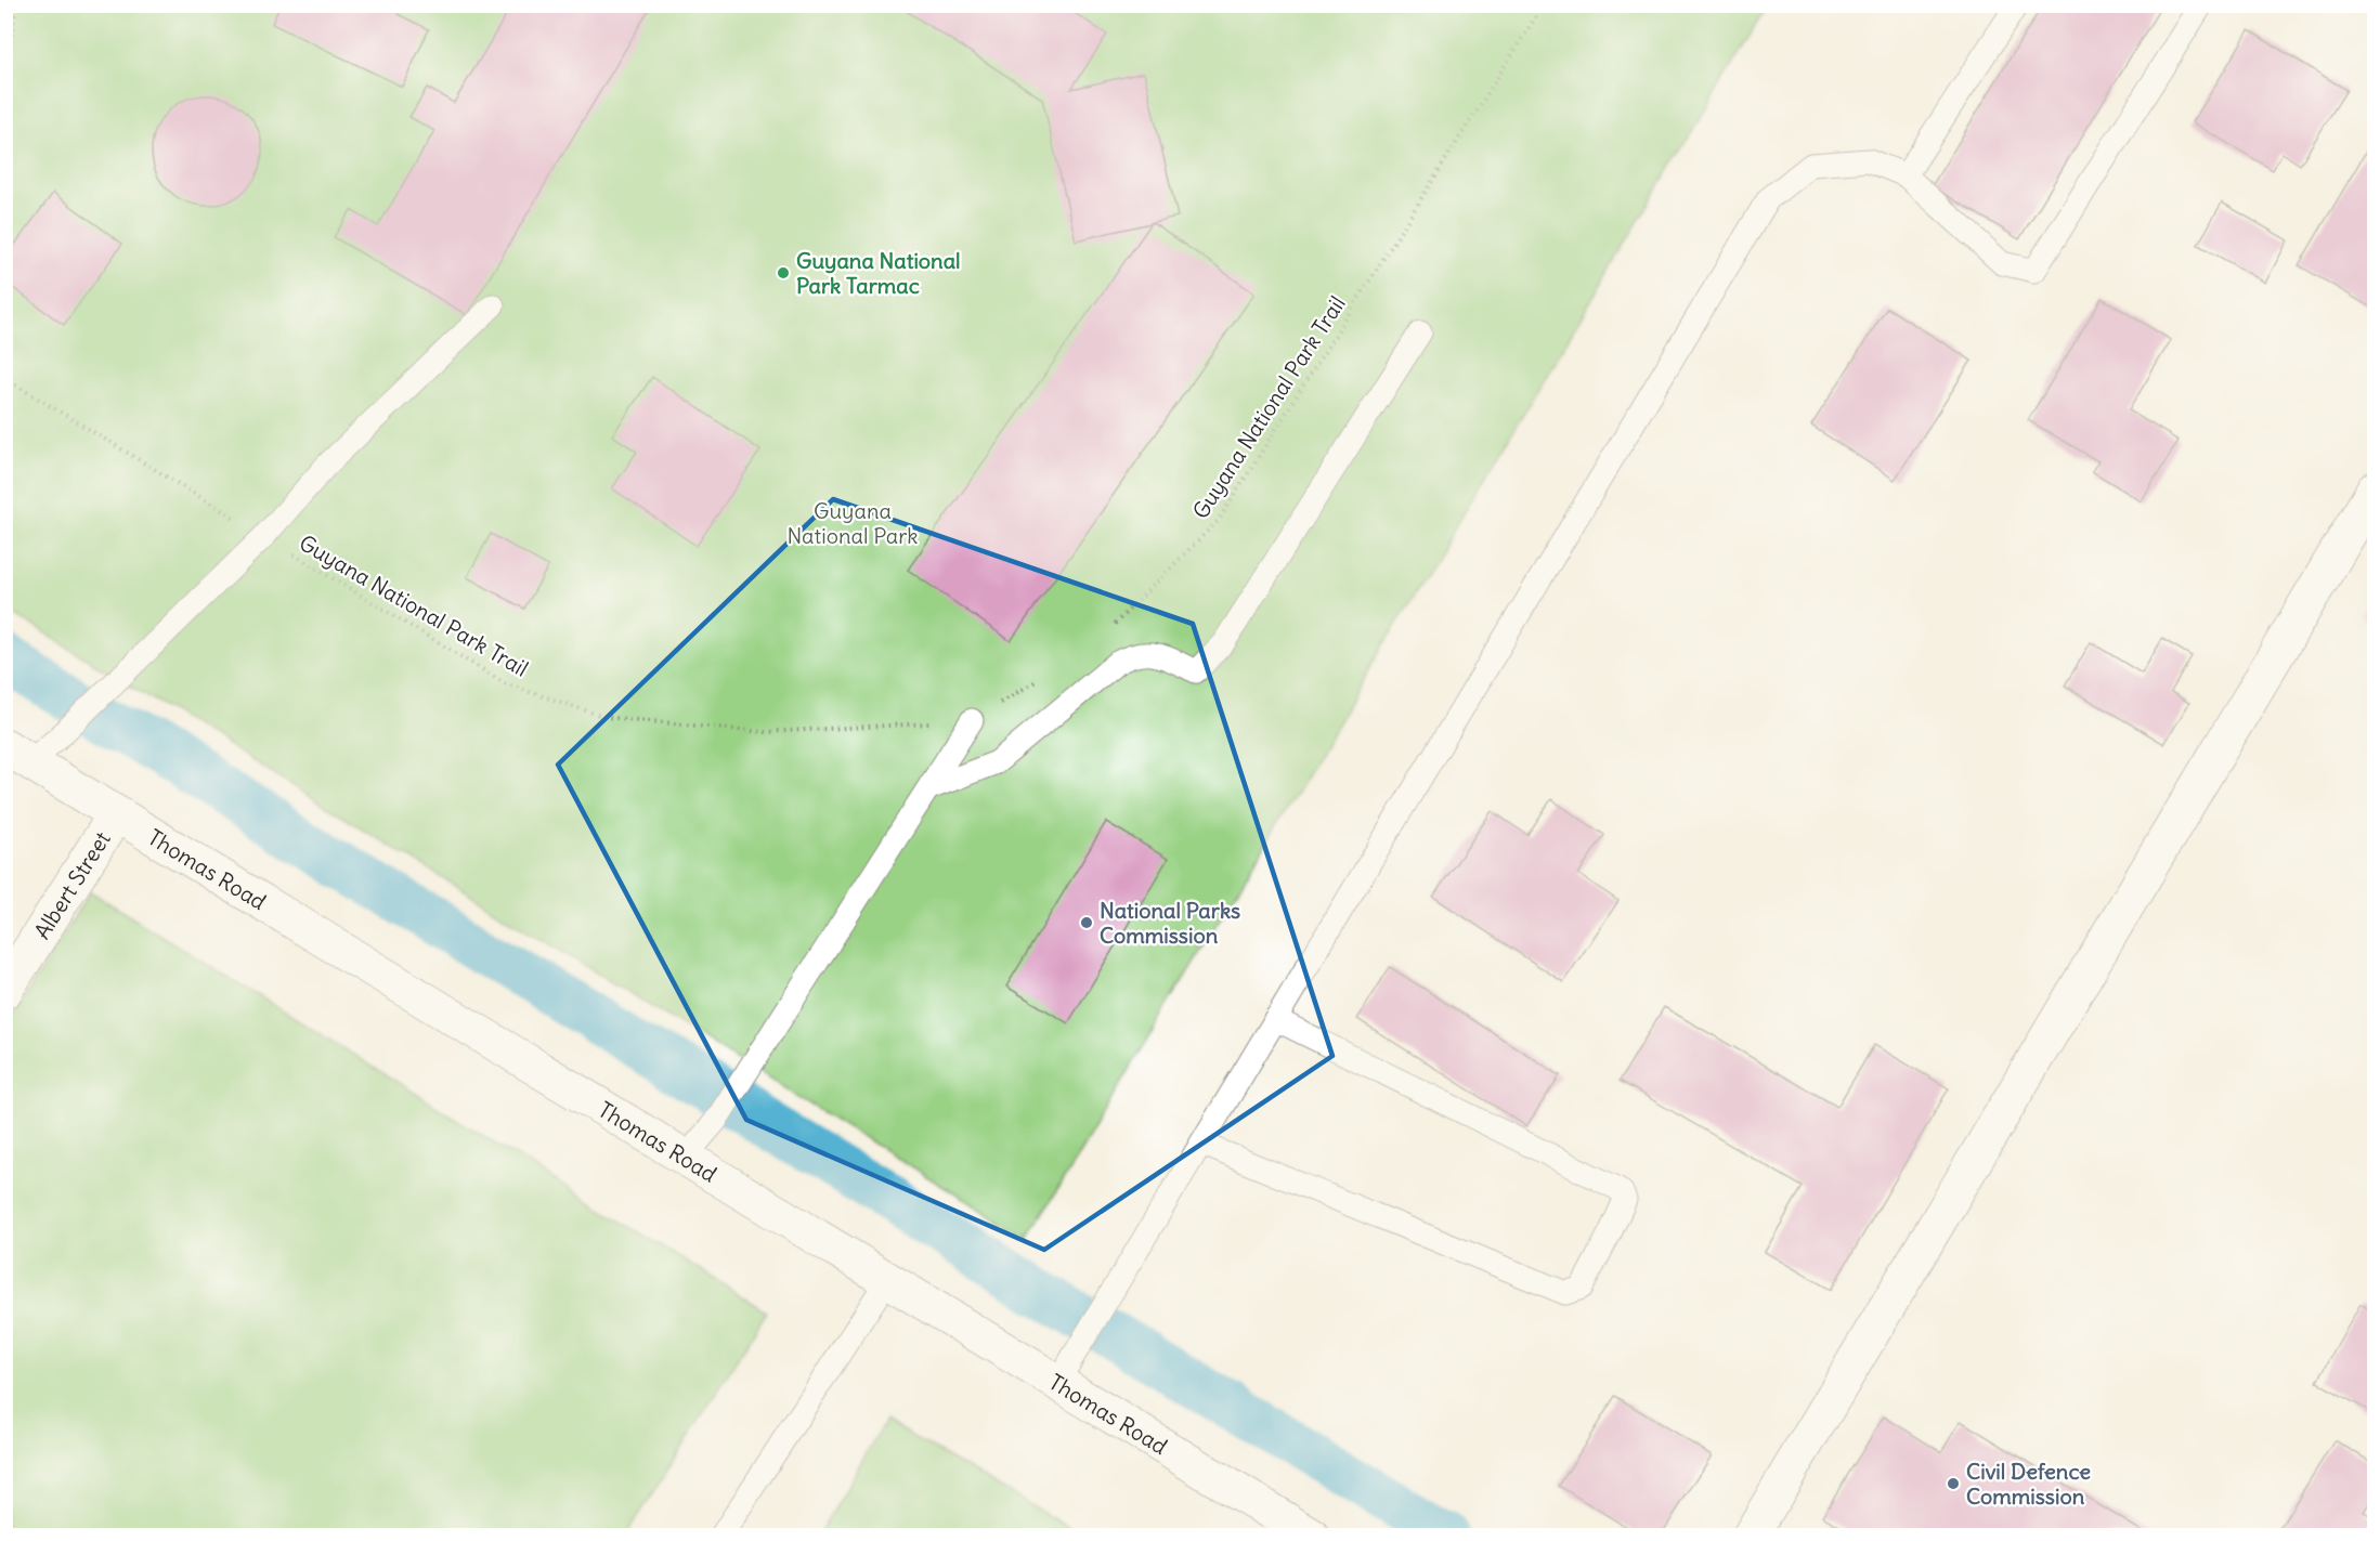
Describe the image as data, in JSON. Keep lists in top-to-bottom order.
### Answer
{
  "streets": {
    "street": ["Thomas Road", "Albert Street"],
    "path": ["Guyana National Park Trail"]
  },
  "crossings": [
    ["Thomas Road", "Albert Street"]
  ],
  "parks": ["Guyana National Park"],
  "places": ["Guyana National Park Tarmac", "National Parks Commission", "Civil Defence Commission"]
}
